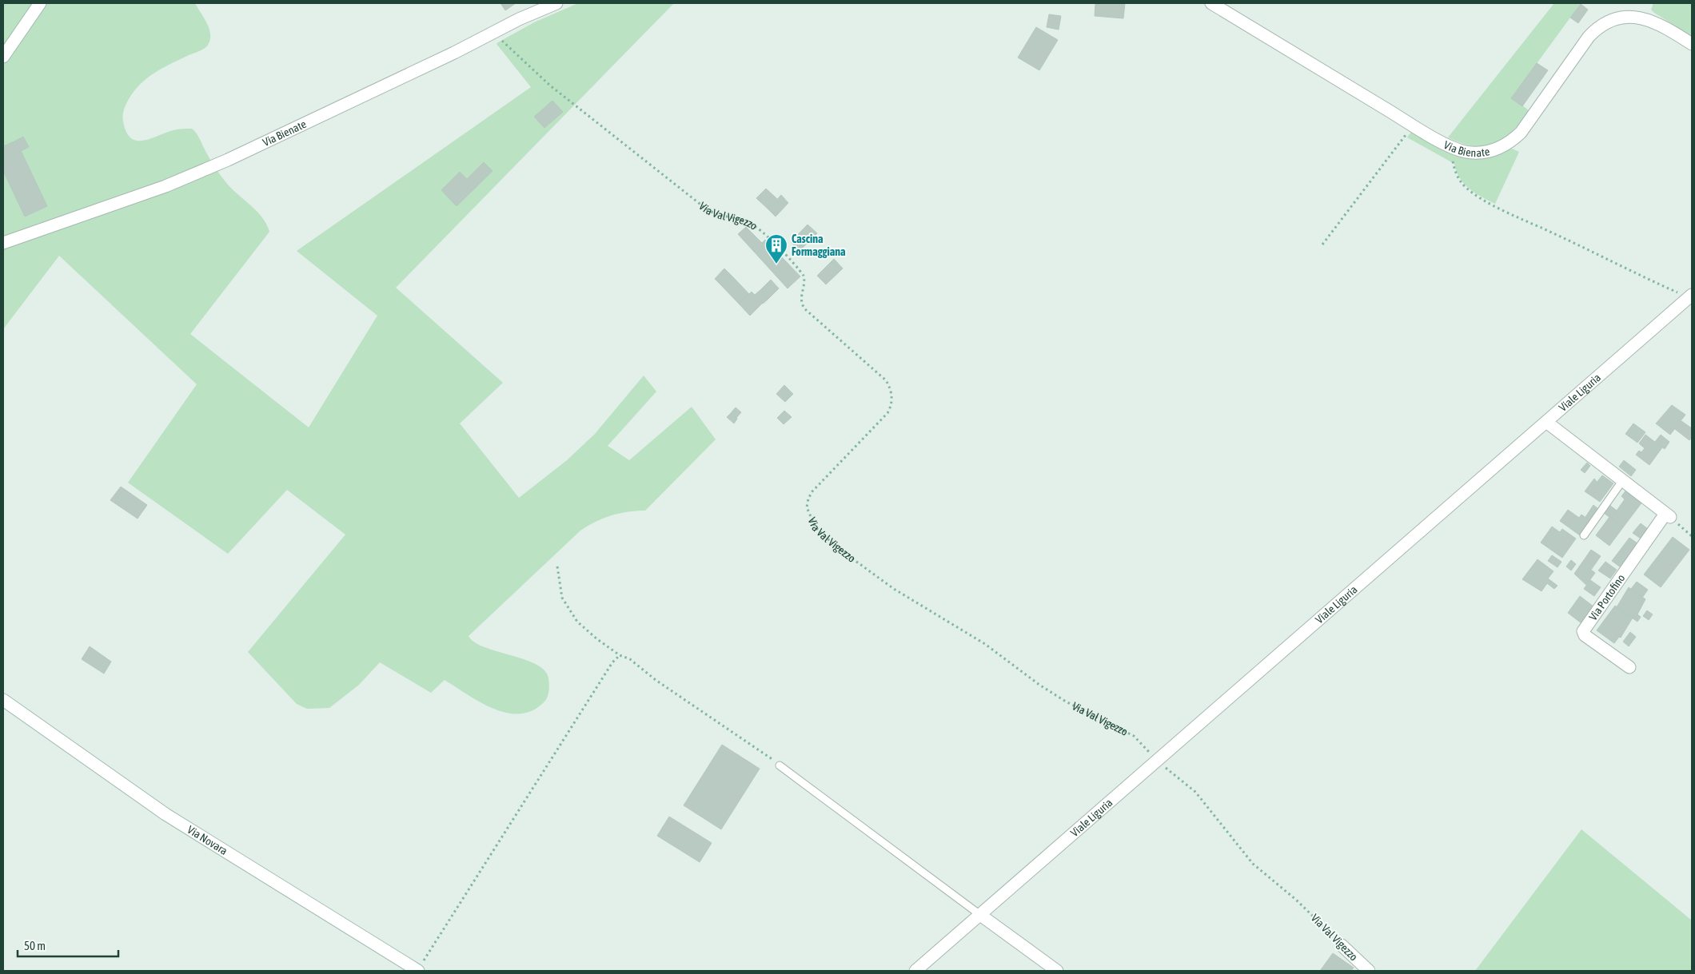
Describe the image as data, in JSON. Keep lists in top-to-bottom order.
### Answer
{
  "streets": {
    "street": [
      "Via Bienate",
      "Via Val Vigezzo",
      "Viale Liguria",
      "Via Portofino",
      "Via Novara"
    ]
  },
  "crossings": [
    ["Via Bienate", "Via Val Vigezzo"],
    ["Via Val Vigezzo", "Viale Liguria"]
  ],
  "places": {
    "building": ["Cascina Formaggiana"]
  },
  "scale_bar": "50 m"
}
